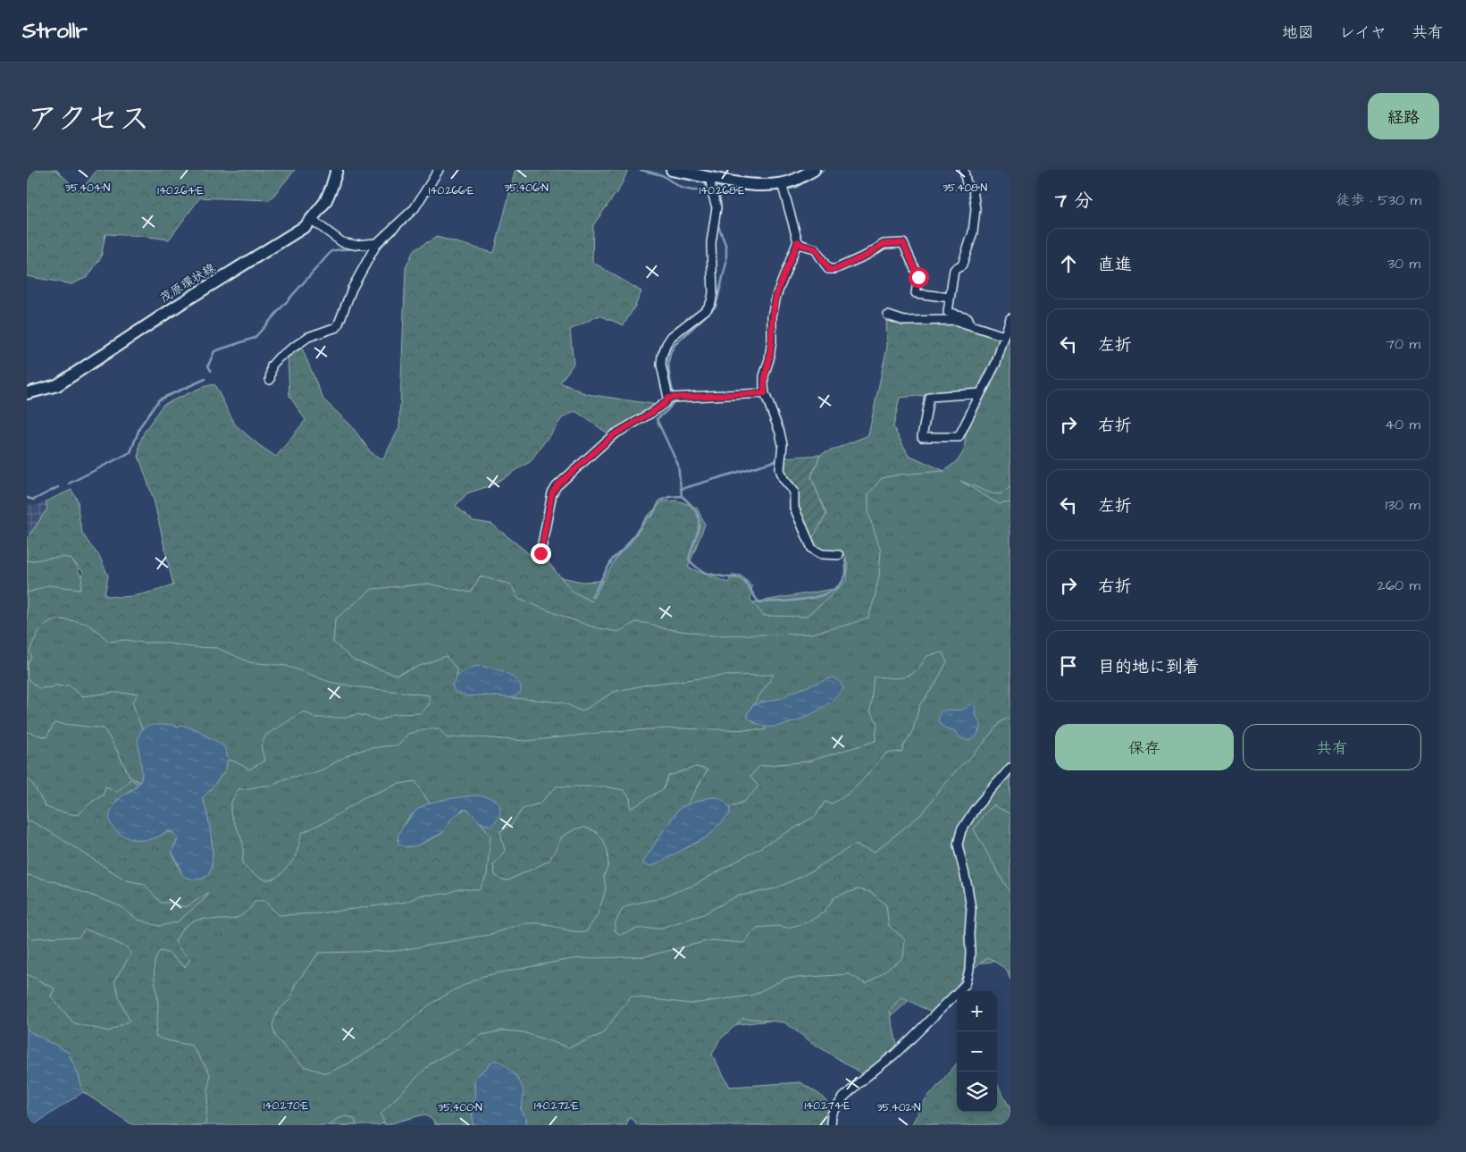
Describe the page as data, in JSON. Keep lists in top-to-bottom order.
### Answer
{
  "streets": {
    "main road": ["茂原環状線"]
  },
  "page": {
    "header": "Strollr",
    "nav": ["地図", "レイヤ", "共有"],
    "title": "アクセス",
    "buttons": [
      "経路",
      ["保存", "共有"]
    ],
    "heading": ["7 分", "徒歩 · 530 m"],
    "list": [
      ["直進", "30 m"],
      ["左折", "70 m"],
      ["右折", "40 m"],
      ["左折", "130 m"],
      ["右折", "260 m"],
      "目的地に到着"
    ],
    "map_buttons": ["+", "−"]
  },
  "coordinates": [
    "35.408°N",
    "35.404°N",
    "35.406°N",
    "140.264°E",
    "140.266°E",
    "140.268°E",
    "140.270°E",
    "140.272°E",
    "140.274°E",
    "35.400°N",
    "35.402°N"
  ]
}
